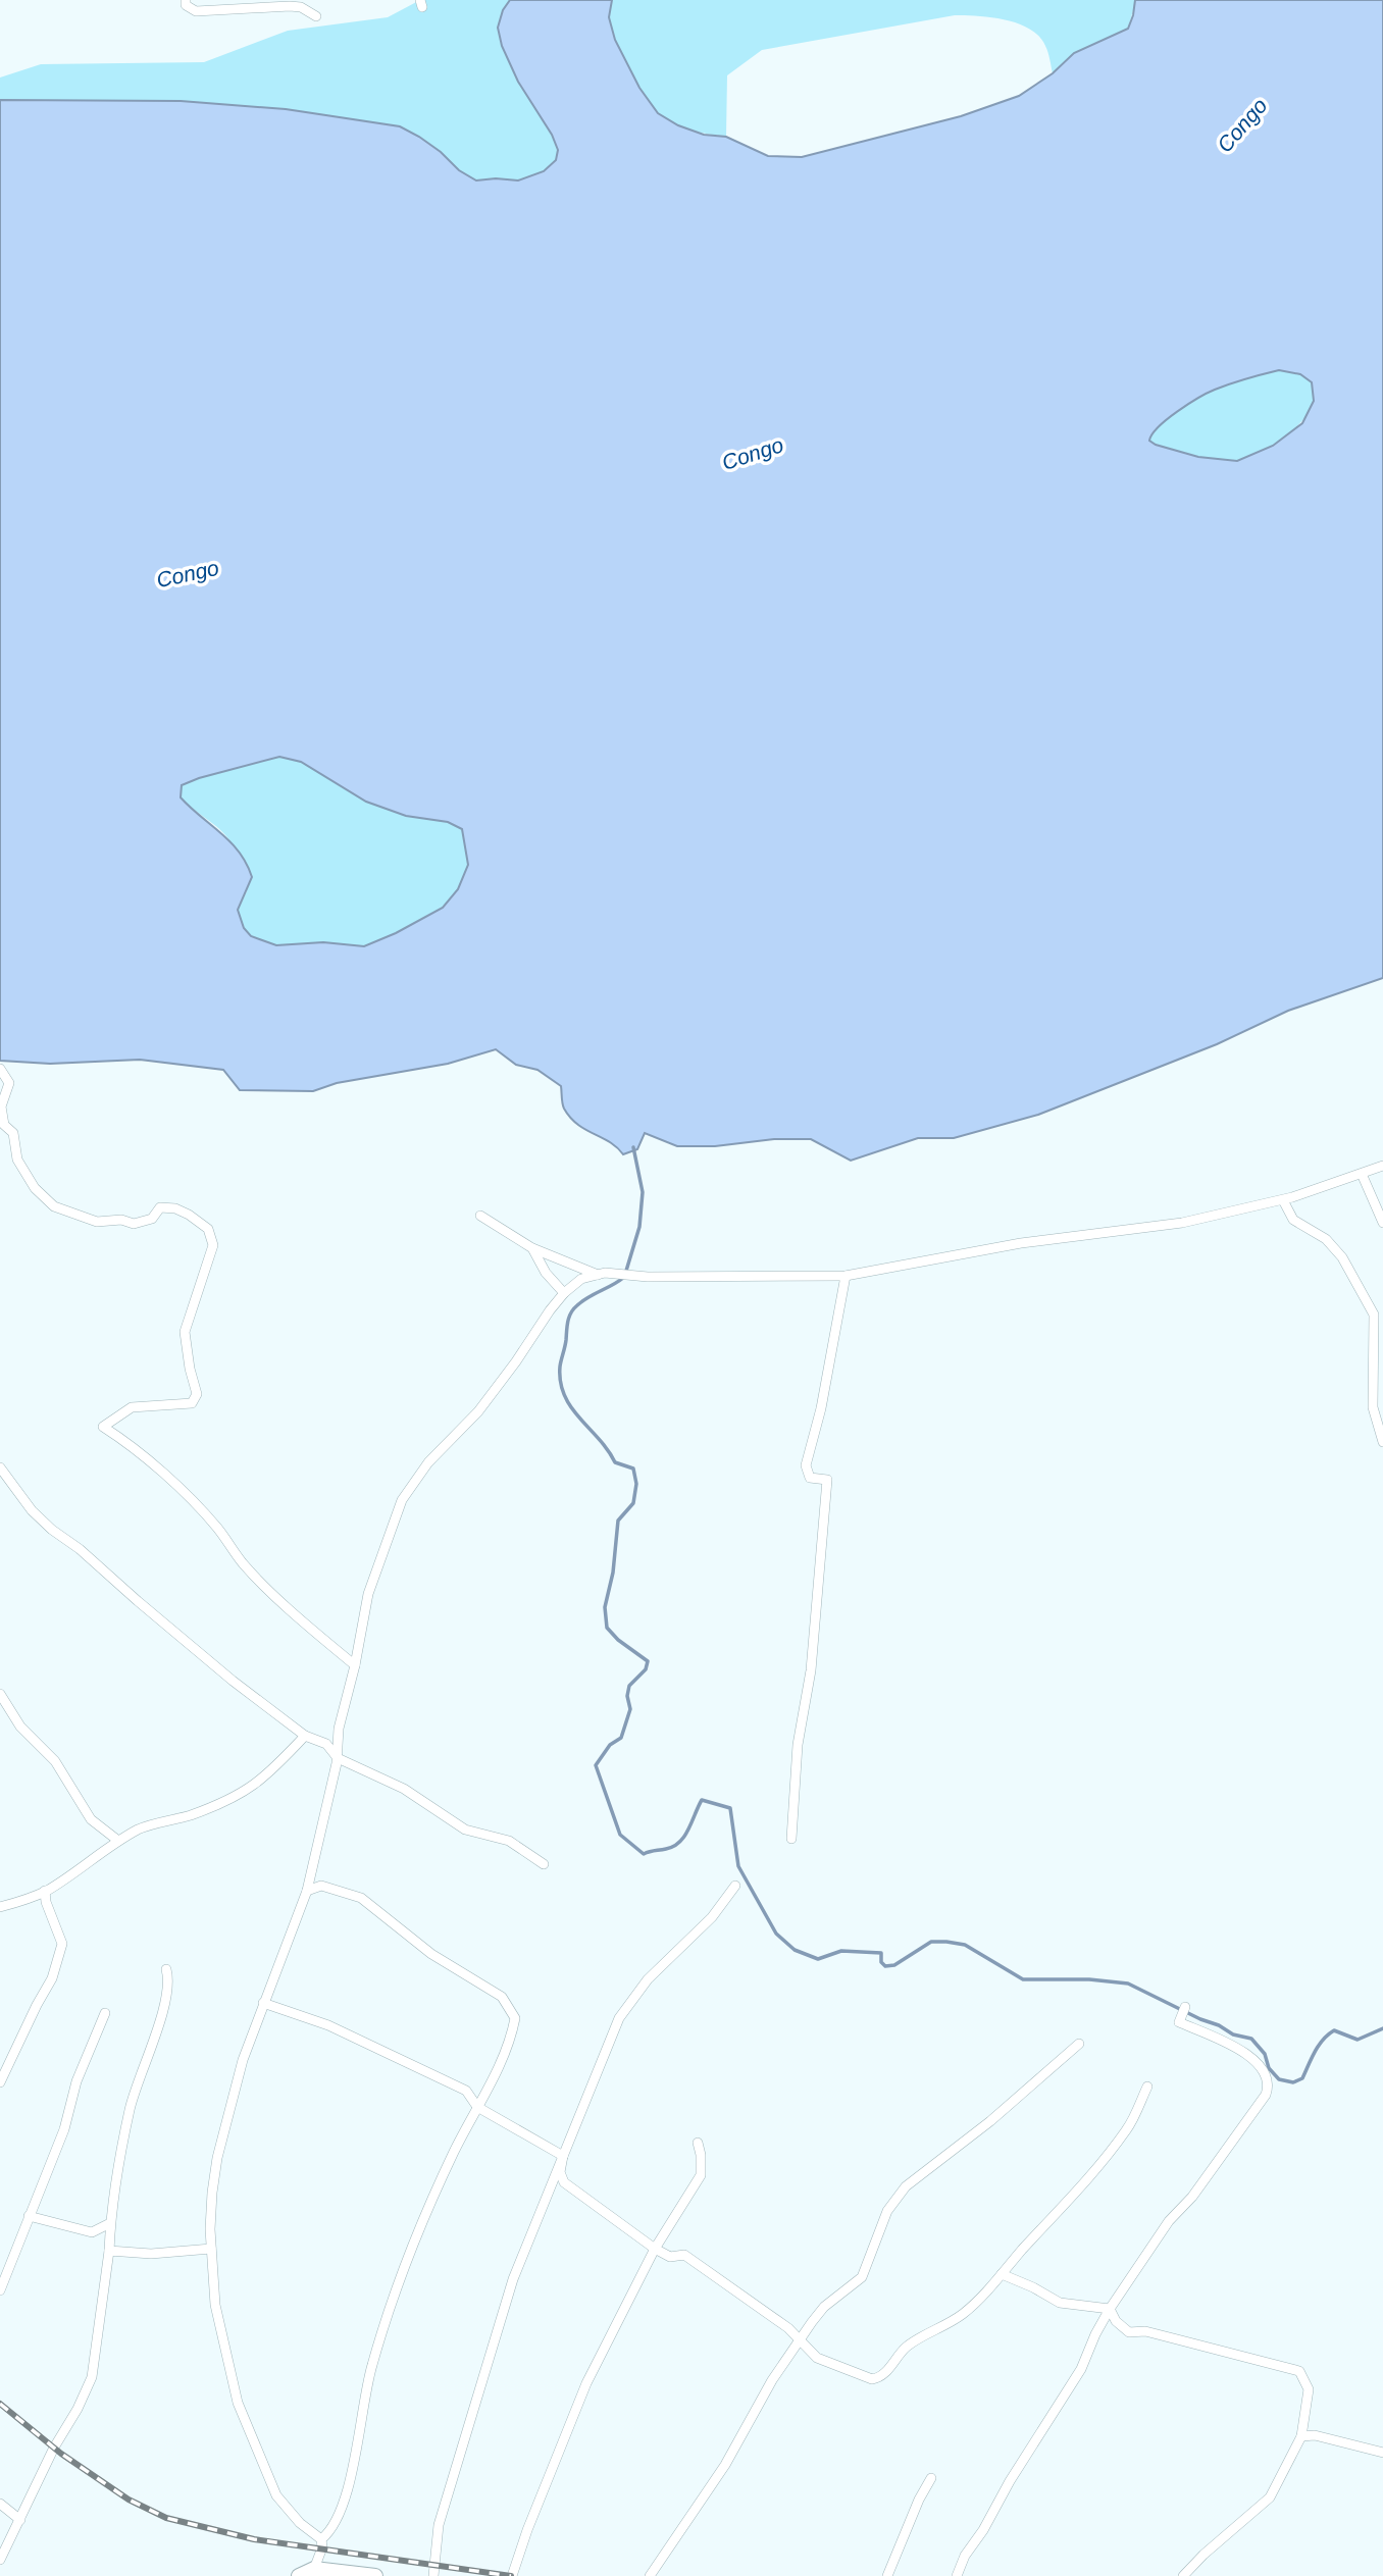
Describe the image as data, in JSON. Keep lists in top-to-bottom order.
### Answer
{
  "water": ["Congo"]
}
